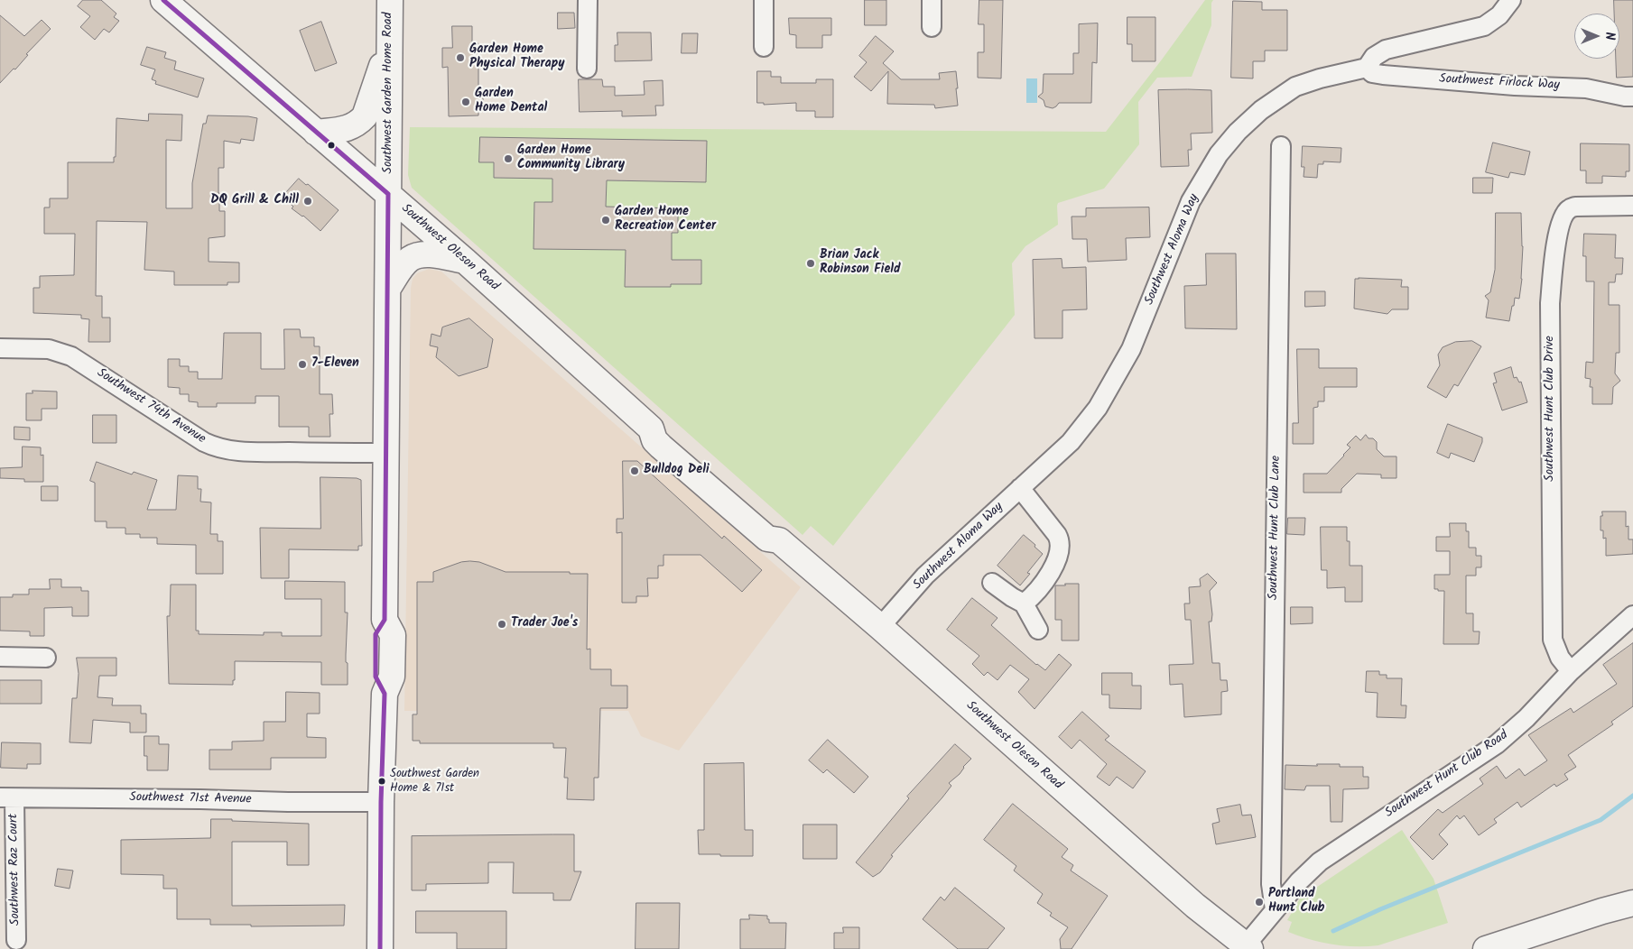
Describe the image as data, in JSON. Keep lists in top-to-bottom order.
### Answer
{
  "streets": {
    "main road": ["Southwest Garden Home Road", "Southwest Oleson Road"],
    "street": [
      "Southwest Firlock Way",
      "Southwest Aloma Way",
      "Southwest 74th Avenue",
      "Southwest Hunt Club Drive",
      "Southwest Hunt Club Lane",
      "Southwest Hunt Club Road",
      "Southwest 71st Avenue",
      "Southwest Raz Court"
    ]
  },
  "crossings": [
    ["Southwest Firlock Way", "Southwest Aloma Way"],
    ["Southwest Garden Home Road", "Southwest Oleson Road"],
    ["Southwest Garden Home Road", "Southwest 74th Avenue"],
    ["Southwest Garden Home Road", "Southwest 71st Avenue"],
    ["Southwest Oleson Road", "Southwest Aloma Way"],
    ["Southwest Oleson Road", "Southwest Hunt Club Road"],
    ["Southwest Hunt Club Drive", "Southwest Hunt Club Road"],
    ["Southwest Hunt Club Lane", "Southwest Hunt Club Road"],
    ["Southwest 71st Avenue", "Southwest Raz Court"]
  ],
  "places": [
    "Garden Home Physical Therapy",
    "Garden Home Dental",
    "Garden Home Community Library",
    "DQ Grill & Chill",
    "Garden Home Recreation Center",
    "Brian Jack Robinson Field",
    "7-Eleven",
    "Bulldog Deli",
    "Trader Joe's",
    "Southwest Garden Home & 71st",
    "Portland Hunt Club"
  ],
  "north": "right"
}
